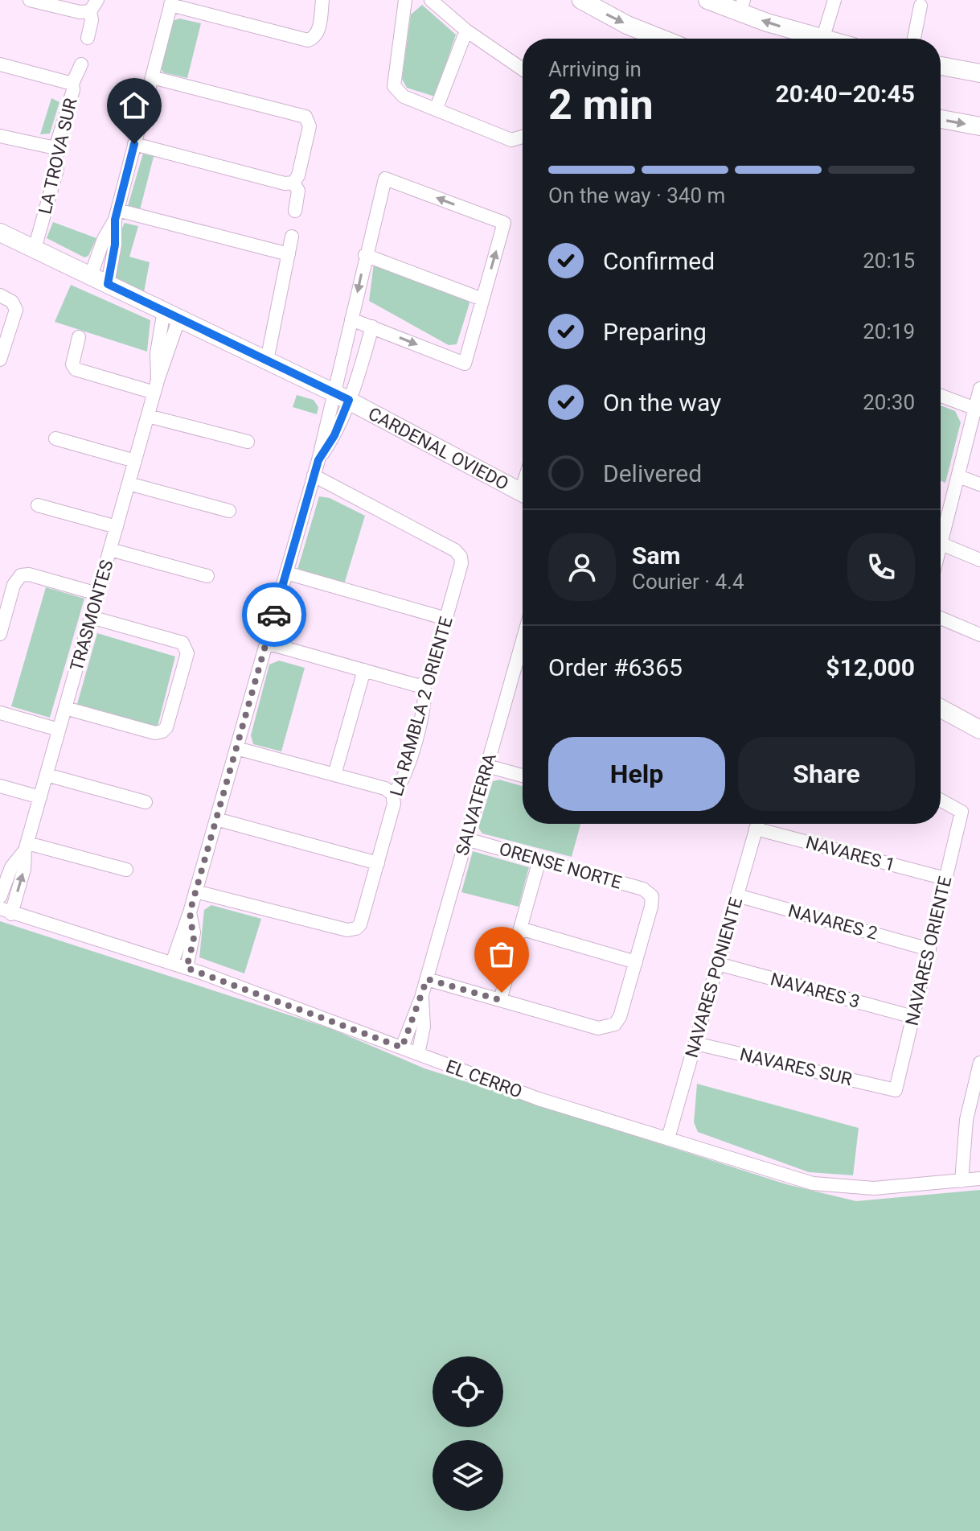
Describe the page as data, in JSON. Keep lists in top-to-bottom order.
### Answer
{
  "streets": {
    "street": [
      "LA TROVA SUR",
      "CARDENAL OVIEDO",
      "TRASMONTES",
      "LA RAMBLA 2 ORIENTE",
      "SALVATERRA",
      "NAVARES 1",
      "ORENSE NORTE",
      "NAVARES 2",
      "NAVARES ORIENTE",
      "NAVARES PONIENTE",
      "NAVARES 3",
      "NAVARES SUR",
      "EL CERRO"
    ]
  },
  "crossings": [
    ["LA TROVA SUR", "CARDENAL OVIEDO"],
    ["CARDENAL OVIEDO", "TRASMONTES"],
    ["TRASMONTES", "EL CERRO"],
    ["SALVATERRA", "ORENSE NORTE"],
    ["SALVATERRA", "EL CERRO"],
    ["NAVARES 1", "NAVARES ORIENTE"],
    ["NAVARES 2", "NAVARES ORIENTE"],
    ["NAVARES 2", "NAVARES PONIENTE"],
    ["NAVARES ORIENTE", "NAVARES 3"],
    ["NAVARES ORIENTE", "NAVARES SUR"],
    ["NAVARES PONIENTE", "NAVARES 3"],
    ["NAVARES PONIENTE", "NAVARES SUR"],
    ["NAVARES PONIENTE", "EL CERRO"]
  ],
  "page": {
    "heading": ["2 min", "Arriving in", "20:40–20:45"],
    "panel": [
      "Sam",
      "Courier · 4.4",
      "Order #6365",
      "$12,000"
    ],
    "bar": "On the way · 340 m",
    "list": [
      ["Confirmed", "20:15"],
      ["Preparing", "20:19"],
      ["On the way", "20:30"],
      "Delivered"
    ],
    "buttons": ["Help", "Share"]
  }
}
